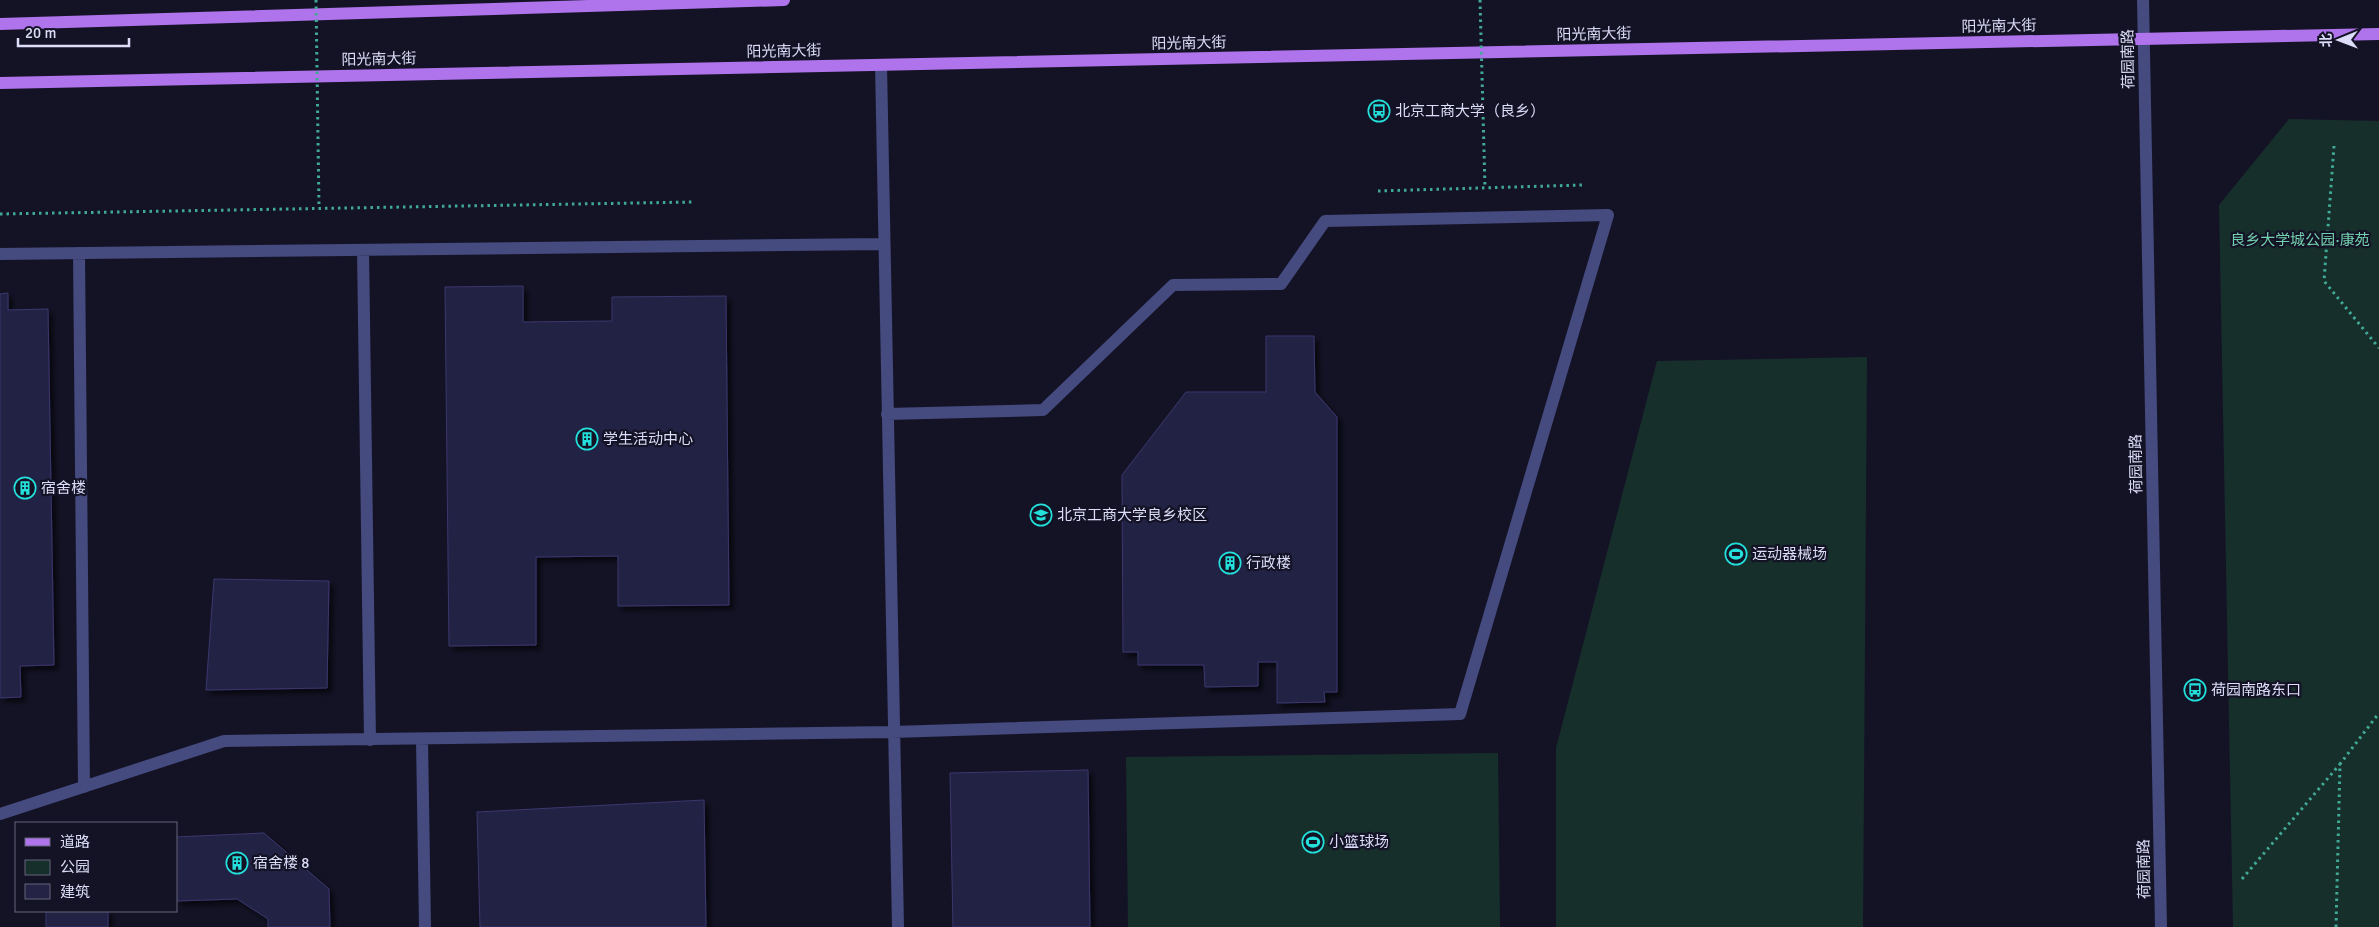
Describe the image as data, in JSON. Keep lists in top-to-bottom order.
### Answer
{
  "streets": {
    "main road": ["阳光南大街"],
    "street": ["荷园南路"]
  },
  "crossings": [
    ["阳光南大街", "荷园南路"]
  ],
  "parks": ["良乡大学城公园·康苑"],
  "places": {
    "bus stop": ["北京工商大学（良乡）", "荷园南路东口"],
    "building": [
      "学生活动中心",
      "宿舍楼",
      "行政楼",
      "宿舍楼 8"
    ],
    "school or university": ["北京工商大学良乡校区"],
    "sports": ["运动器械场", "小篮球场"]
  },
  "legend": ["道路", "公园", "建筑"],
  "scale_bar": "20 m",
  "north": "left"
}
